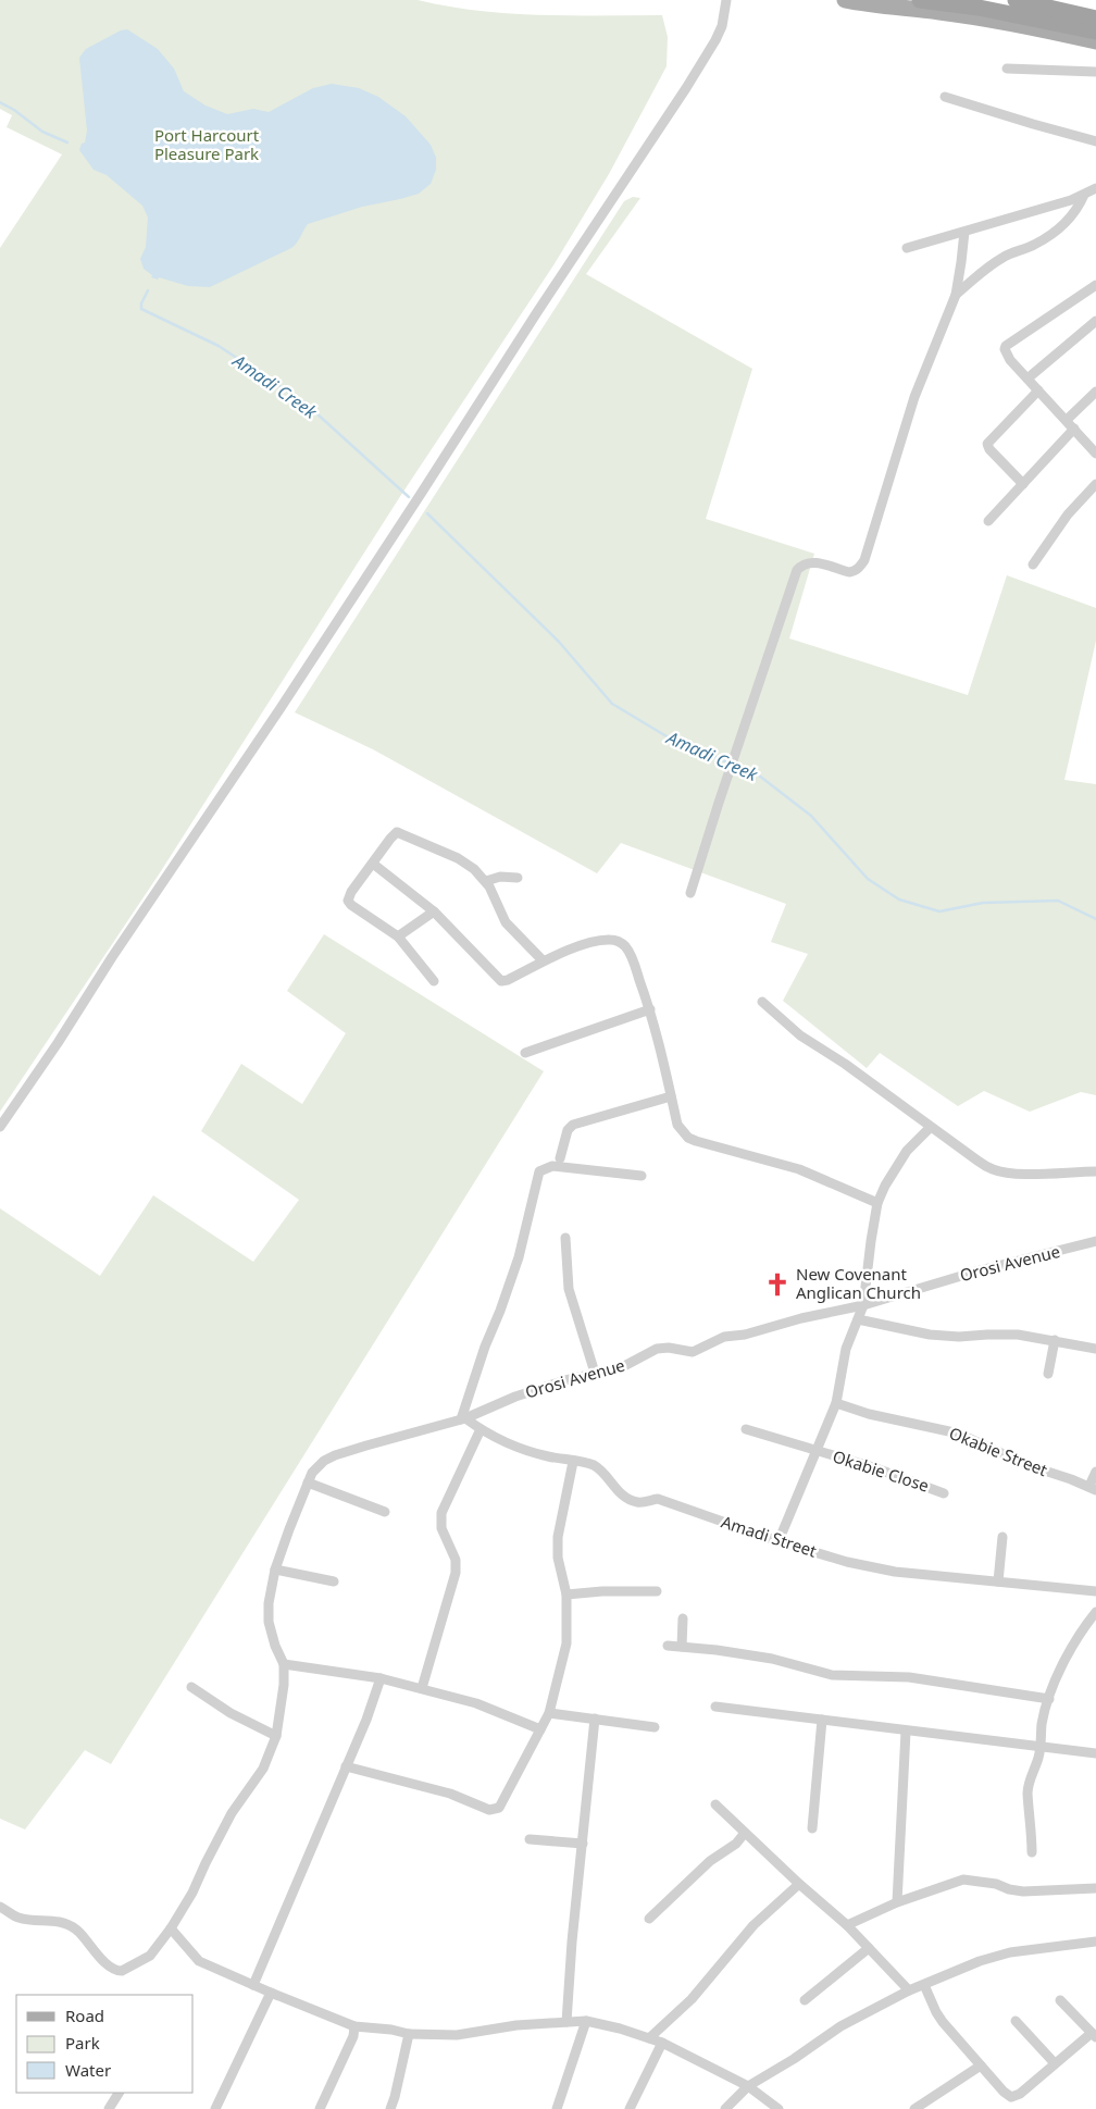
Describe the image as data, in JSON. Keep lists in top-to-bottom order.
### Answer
{
  "streets": {
    "street": [
      "Orosi Avenue",
      "Okabie Street",
      "Okabie Close",
      "Amadi Street"
    ]
  },
  "crossings": [
    ["Orosi Avenue", "Amadi Street"]
  ],
  "water": ["Amadi Creek"],
  "parks": ["Port Harcourt Pleasure Park"],
  "places": {
    "church": ["New Covenant Anglican Church"]
  },
  "legend": ["Road", "Park", "Water"]
}
